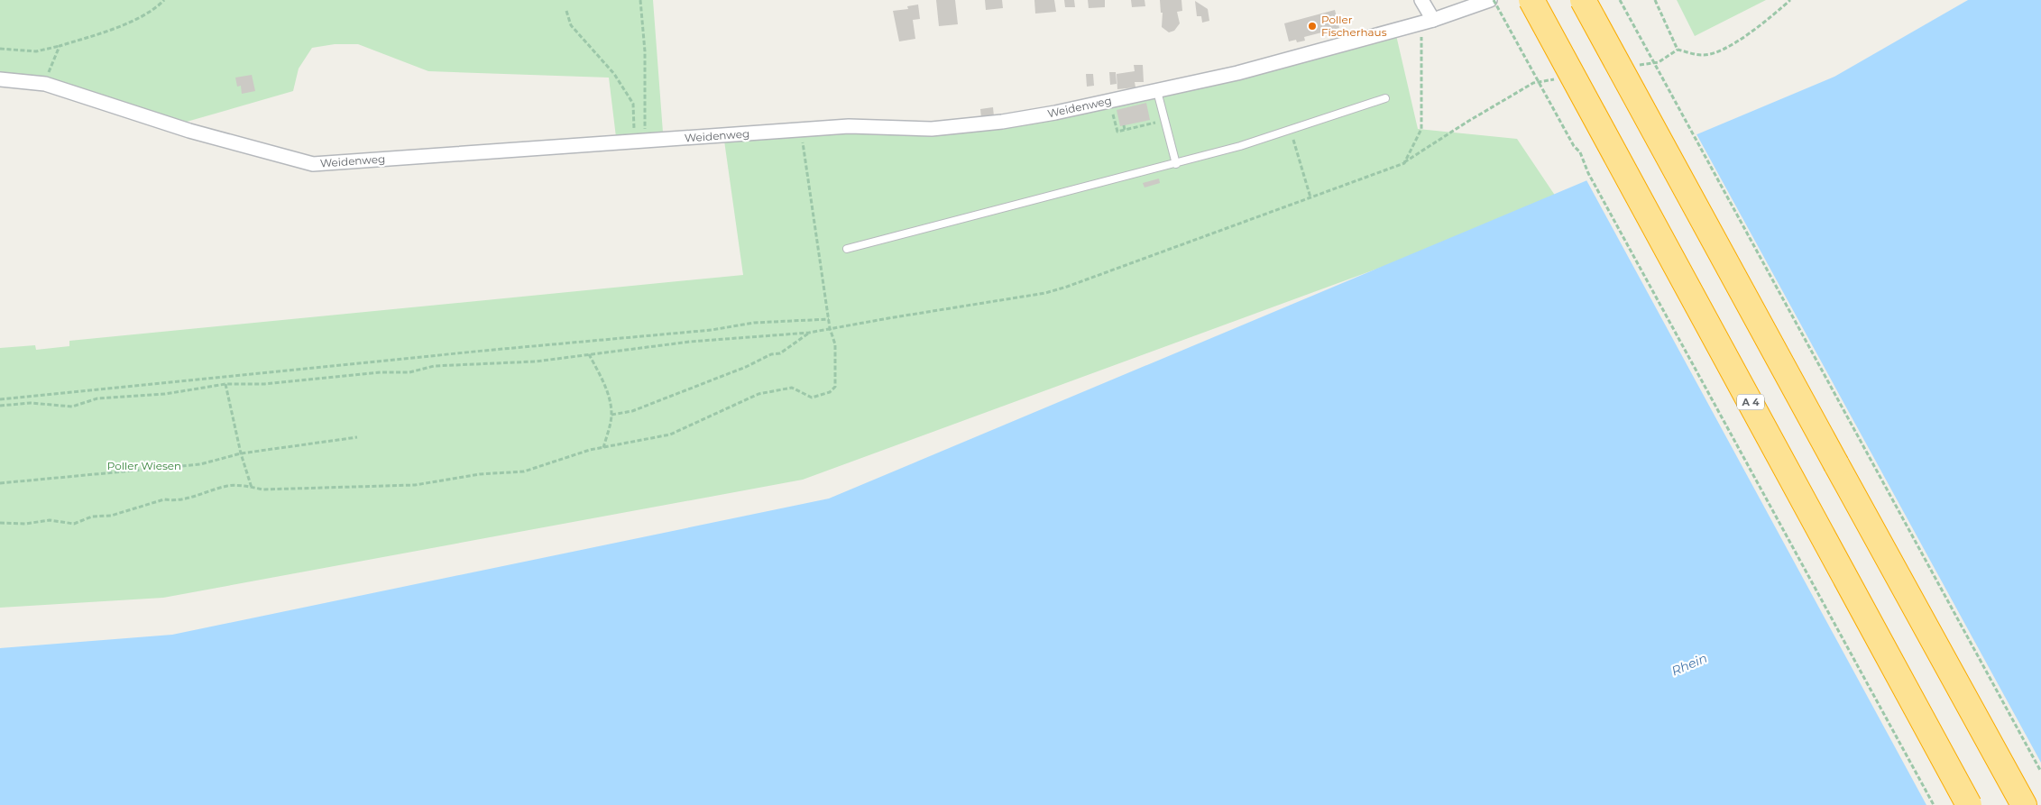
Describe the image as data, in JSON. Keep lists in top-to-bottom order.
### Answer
{
  "streets": {
    "highway": ["A 4"],
    "street": ["Weidenweg"]
  },
  "water": ["Rhein"],
  "parks": ["Poller Wiesen"],
  "places": ["Poller Fischerhaus"]
}
